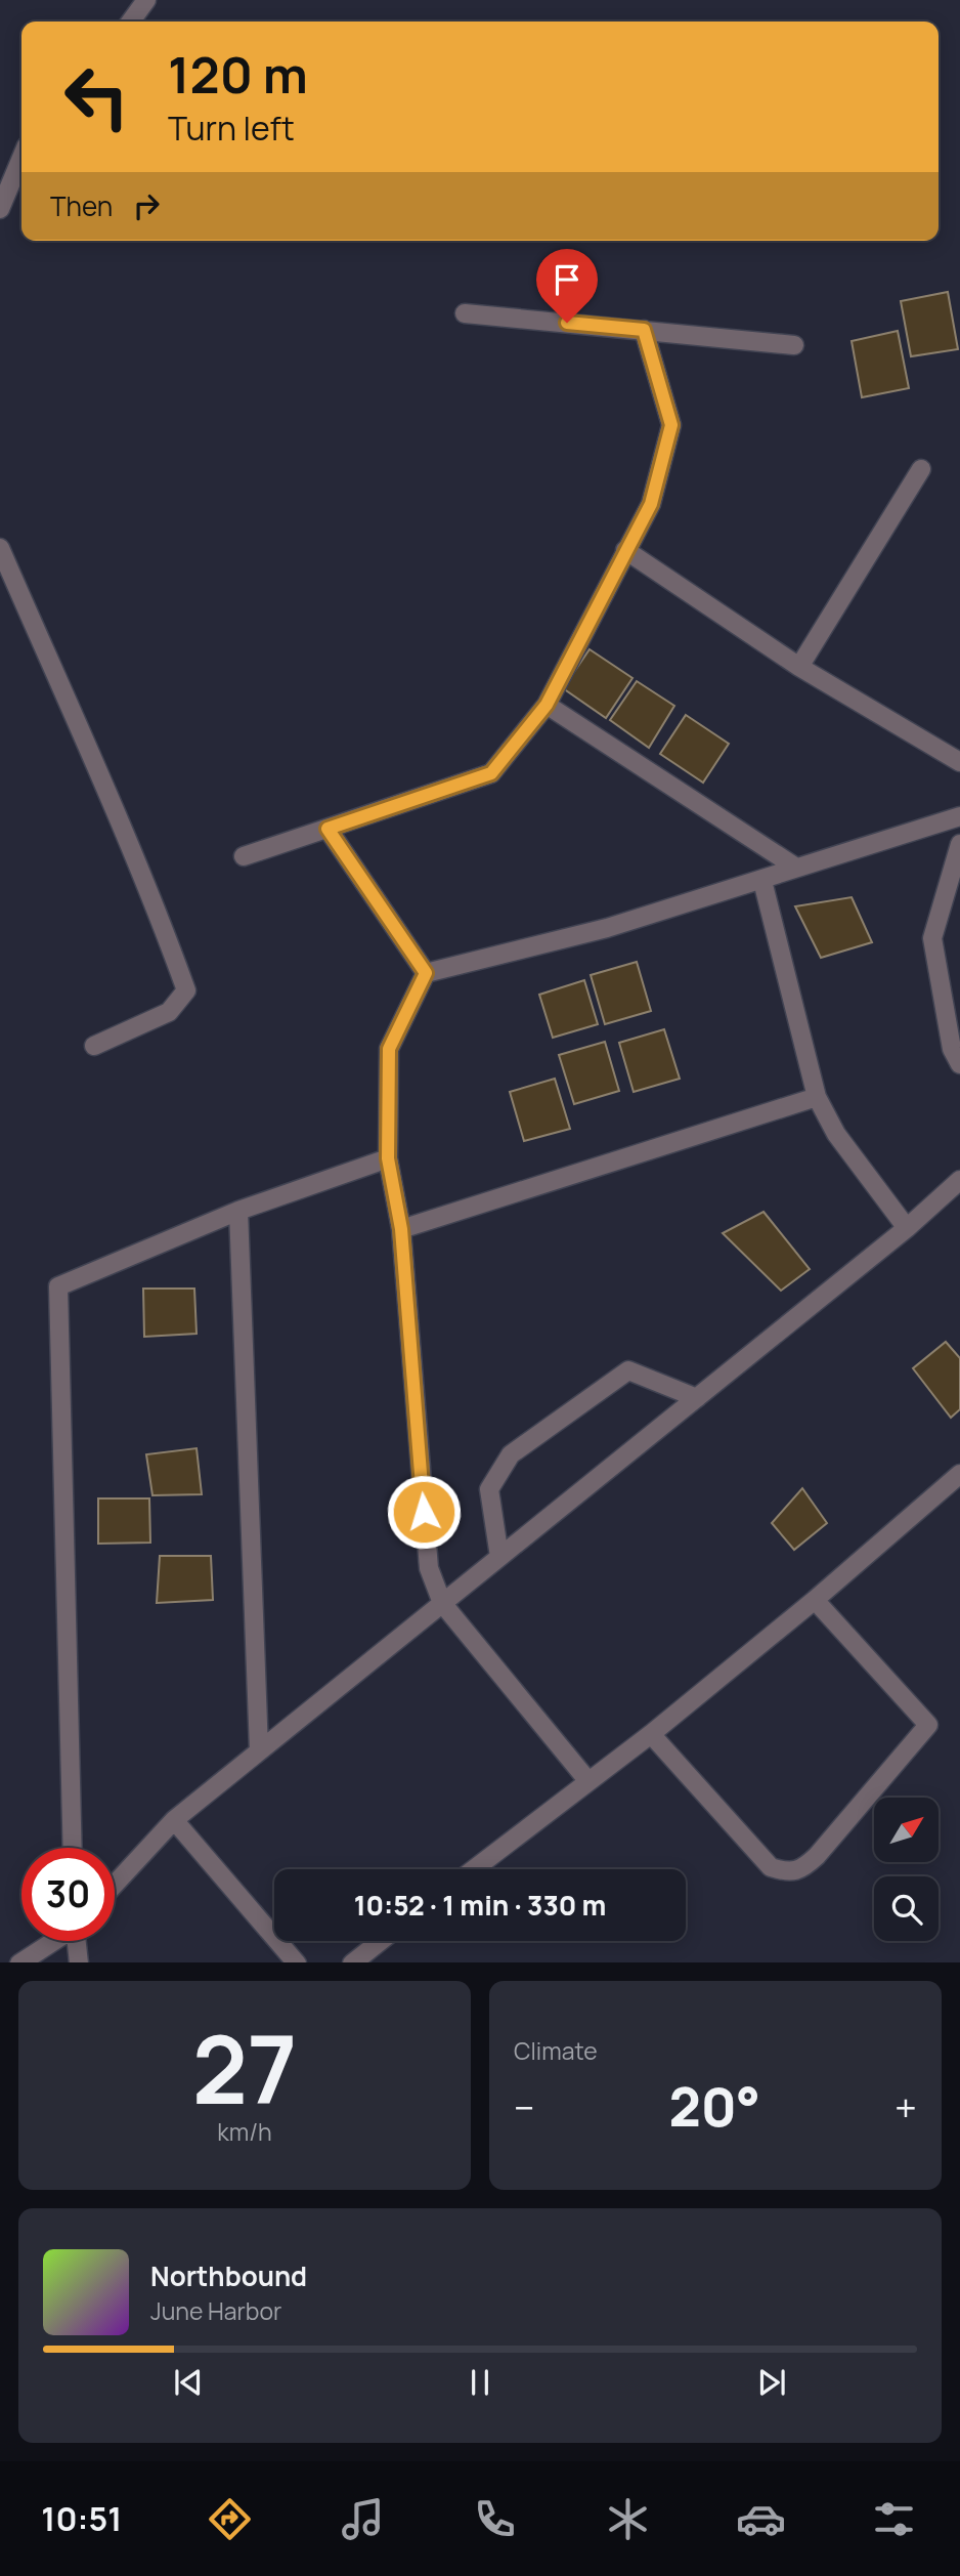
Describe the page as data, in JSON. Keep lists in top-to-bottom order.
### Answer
{
  "north": "top right",
  "page": {
    "turn": ["120 m", "Turn left"],
    "then": "Then",
    "limit": "30",
    "trip": "10:52 · 1 min · 330 m",
    "tile": [
      ["27", "km/h"],
      "Climate"
    ],
    "heat": ["−", "20°", "+"],
    "song": ["Northbound", "June Harbor"],
    "tabs": "10:51"
  }
}
